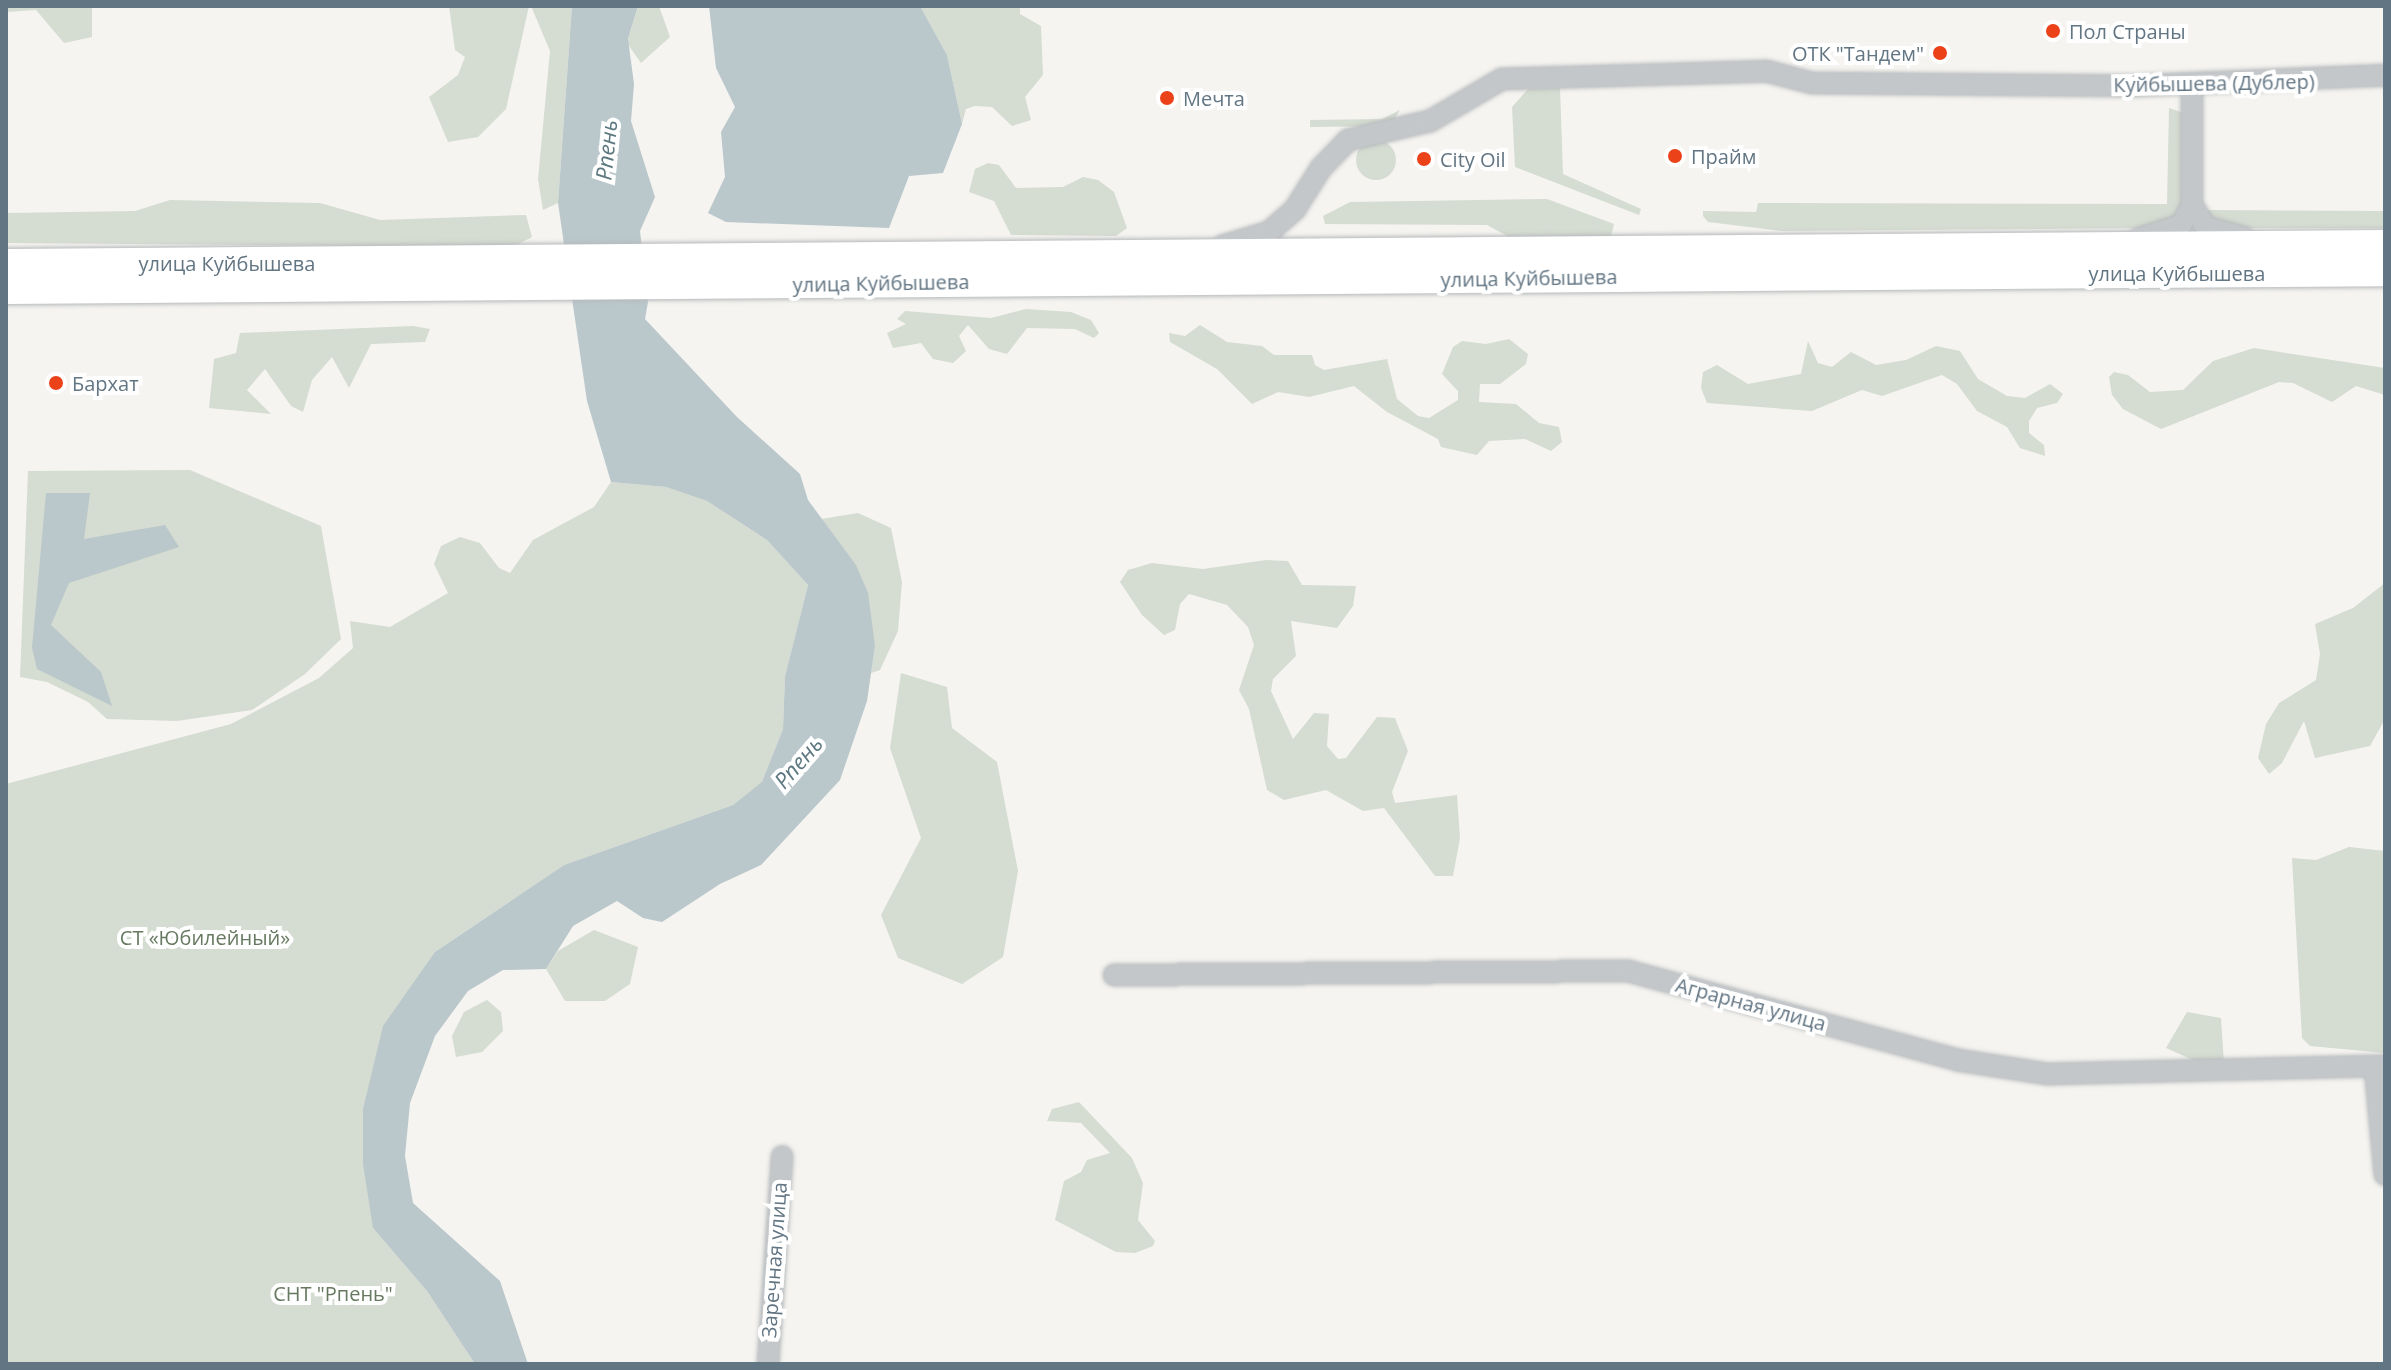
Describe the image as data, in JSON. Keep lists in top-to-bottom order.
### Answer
{
  "streets": {
    "highway": ["улица Куйбышева"],
    "street": ["Куйбышева (Дублер)", "Аграрная улица", "Заречная улица"]
  },
  "crossings": [
    ["Куйбышева (Дублер)", "улица Куйбышева"]
  ],
  "water": ["Рпень"],
  "parks": ["СТ «Юбилейный»", "СНТ \"Рпень\""],
  "places": [
    "Пол Страны",
    "ОТК \"Тандем\"",
    "Мечта",
    "Прайм",
    "City Oil",
    "Бархат"
  ]
}
